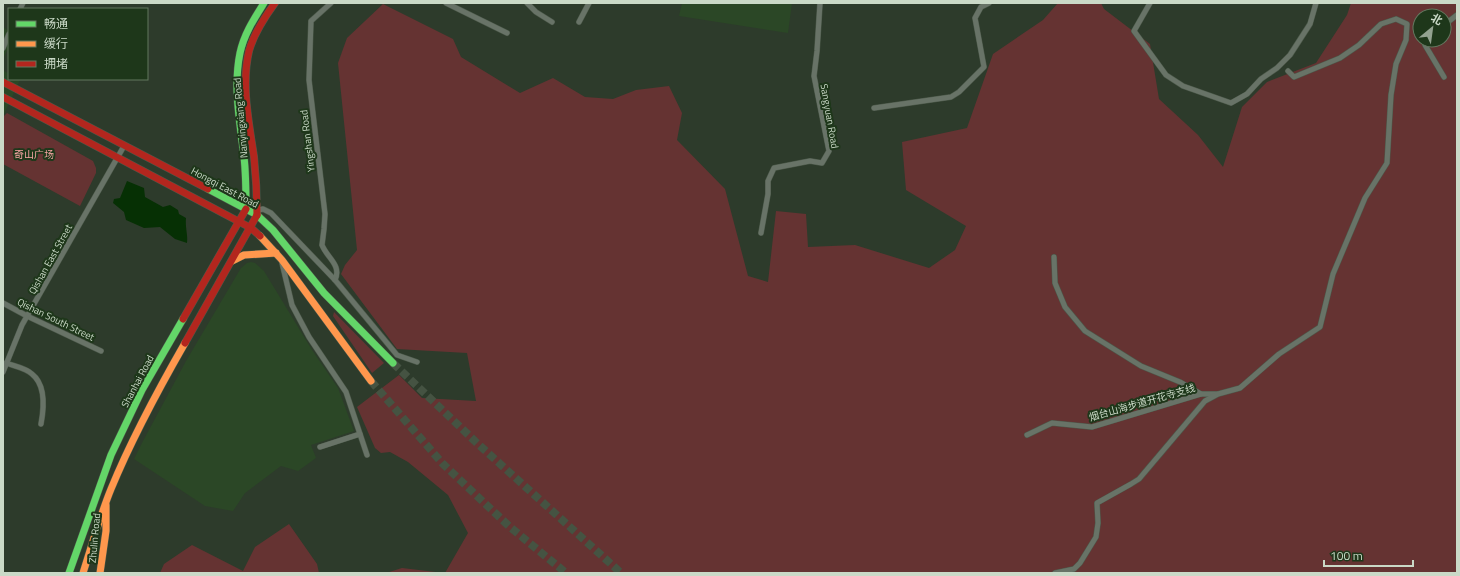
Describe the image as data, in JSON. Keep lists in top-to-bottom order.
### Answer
{
  "streets": {
    "main road": [
      "Nanyingxiang Road",
      "Hongqi East Road",
      "Shanhai Road",
      "Zhulin Road"
    ],
    "street": [
      "Sangyuan Road",
      "Yingshan Road",
      "Qishan East Street",
      "Qishan South Street",
      "烟台山海步道开花寺支线"
    ]
  },
  "crossings": [
    ["Nanyingxiang Road", "Hongqi East Road"],
    ["Nanyingxiang Road", "Shanhai Road"],
    ["Hongqi East Road", "Qishan East Street"],
    ["Hongqi East Road", "Shanhai Road"],
    ["Qishan East Street", "Qishan South Street"]
  ],
  "parks": ["奇山广场"],
  "legend": ["畅通", "缓行", "拥堵"],
  "scale_bar": "100 m",
  "north": "top right"
}
